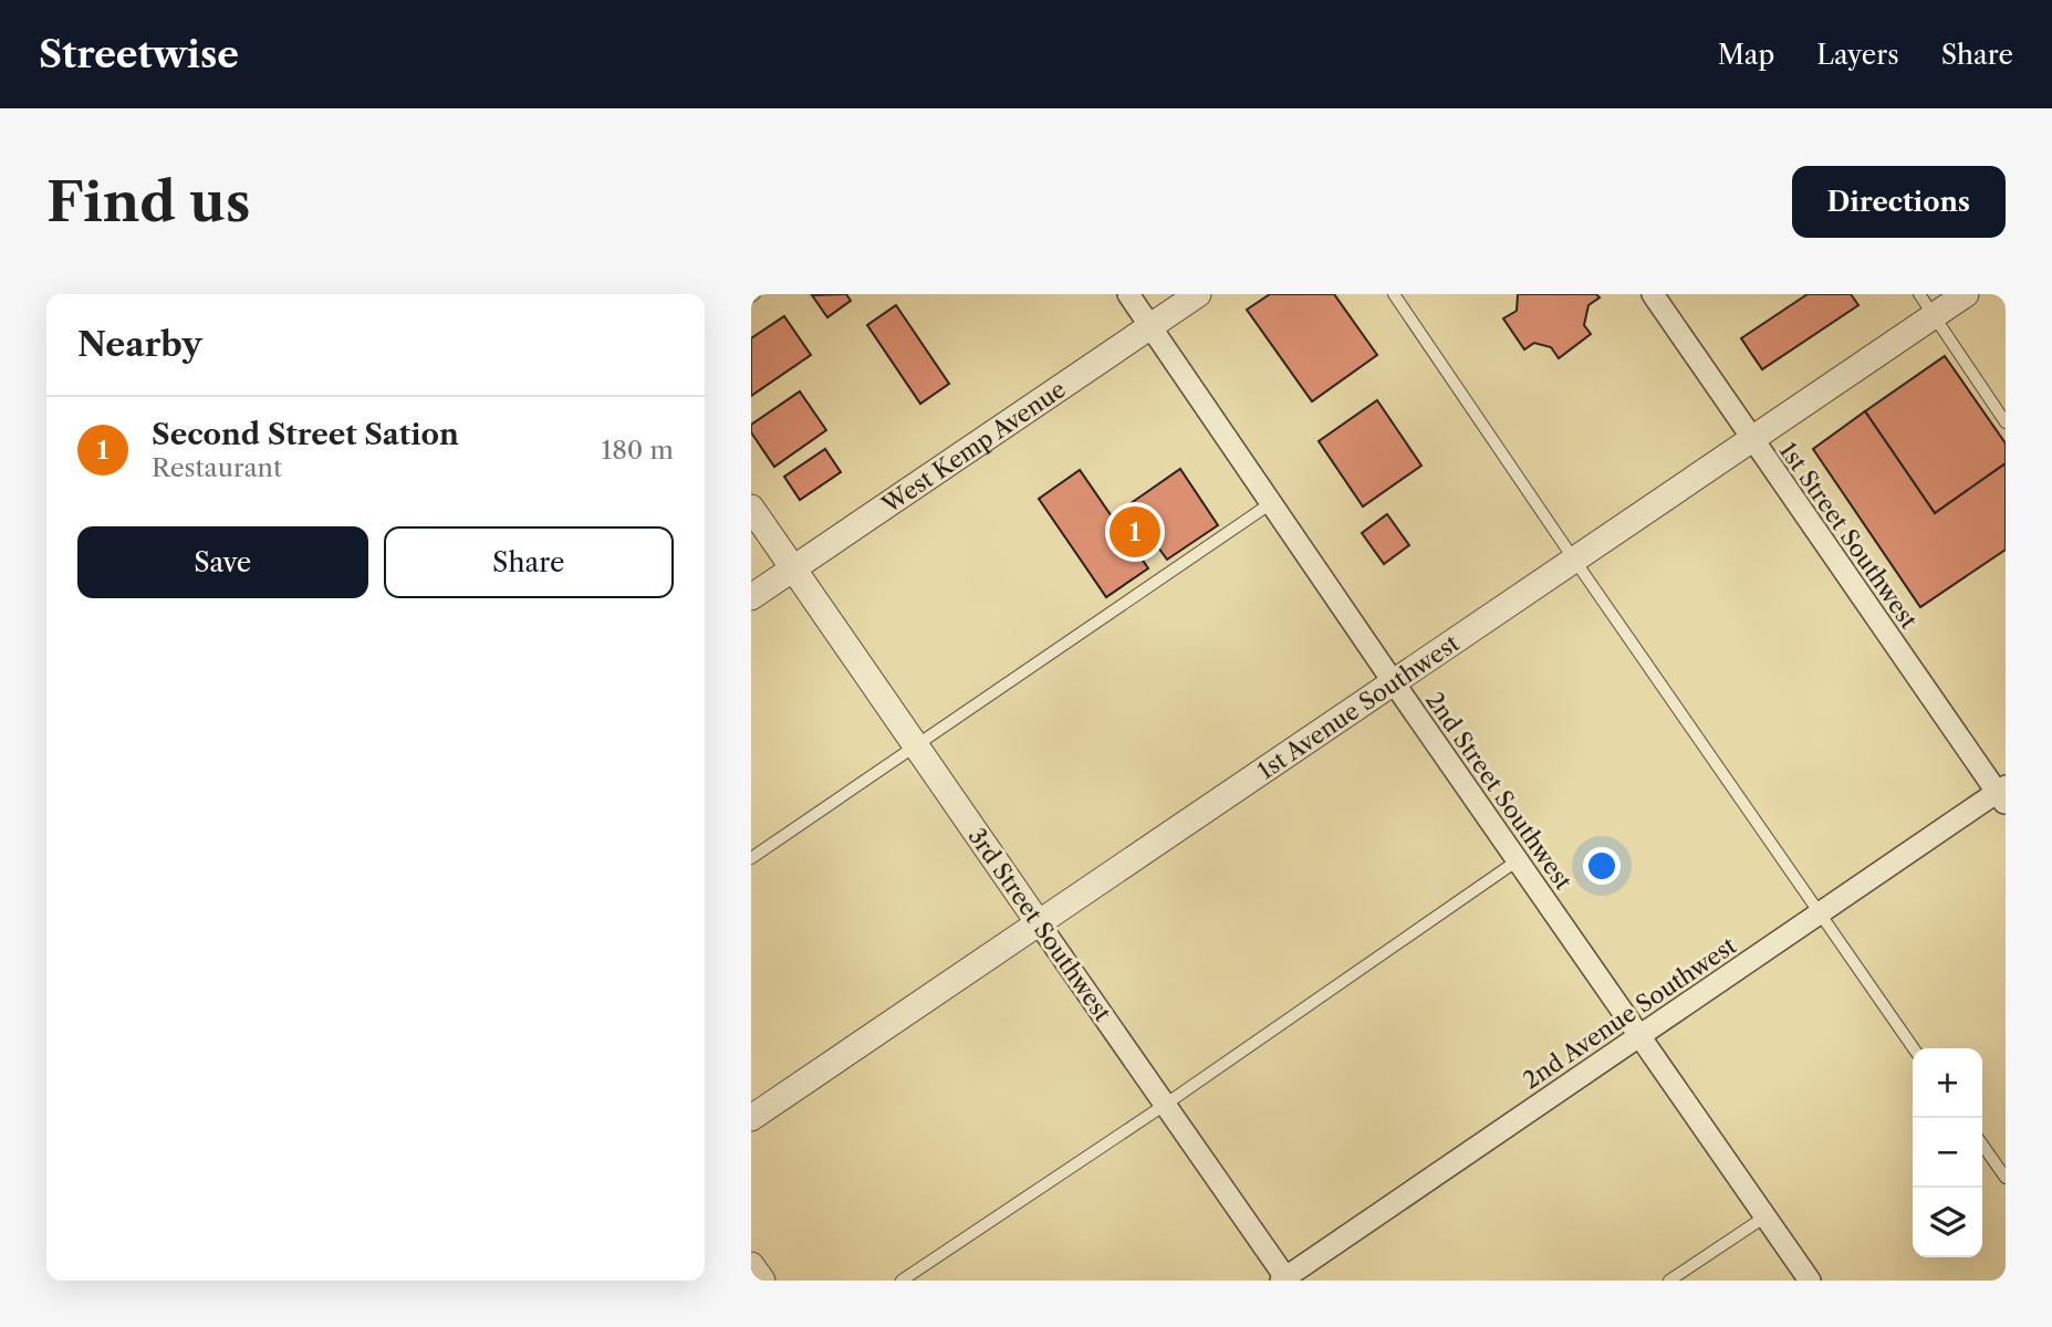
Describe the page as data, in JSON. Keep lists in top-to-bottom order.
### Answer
{
  "streets": {
    "street": [
      "West Kemp Avenue",
      "1st Street Southwest",
      "1st Avenue Southwest",
      "2nd Street Southwest",
      "3rd Street Southwest",
      "2nd Avenue Southwest"
    ]
  },
  "crossings": [
    ["West Kemp Avenue", "2nd Street Southwest"],
    ["West Kemp Avenue", "3rd Street Southwest"],
    ["1st Street Southwest", "1st Avenue Southwest"],
    ["1st Street Southwest", "2nd Avenue Southwest"],
    ["1st Avenue Southwest", "2nd Street Southwest"],
    ["1st Avenue Southwest", "3rd Street Southwest"],
    ["2nd Street Southwest", "2nd Avenue Southwest"],
    ["3rd Street Southwest", "2nd Avenue Southwest"]
  ],
  "page": {
    "header": "Streetwise",
    "nav": ["Map", "Layers", "Share"],
    "buttons": [
      "Directions",
      ["Save", "Share"]
    ],
    "title": "Find us",
    "heading": "Nearby",
    "list": [
      {
        "mark": "1",
        "name": "Second Street Sation",
        "note": "Restaurant",
        "value": "180 m"
      }
    ],
    "pins": "1",
    "map_buttons": ["+", "−"]
  }
}
